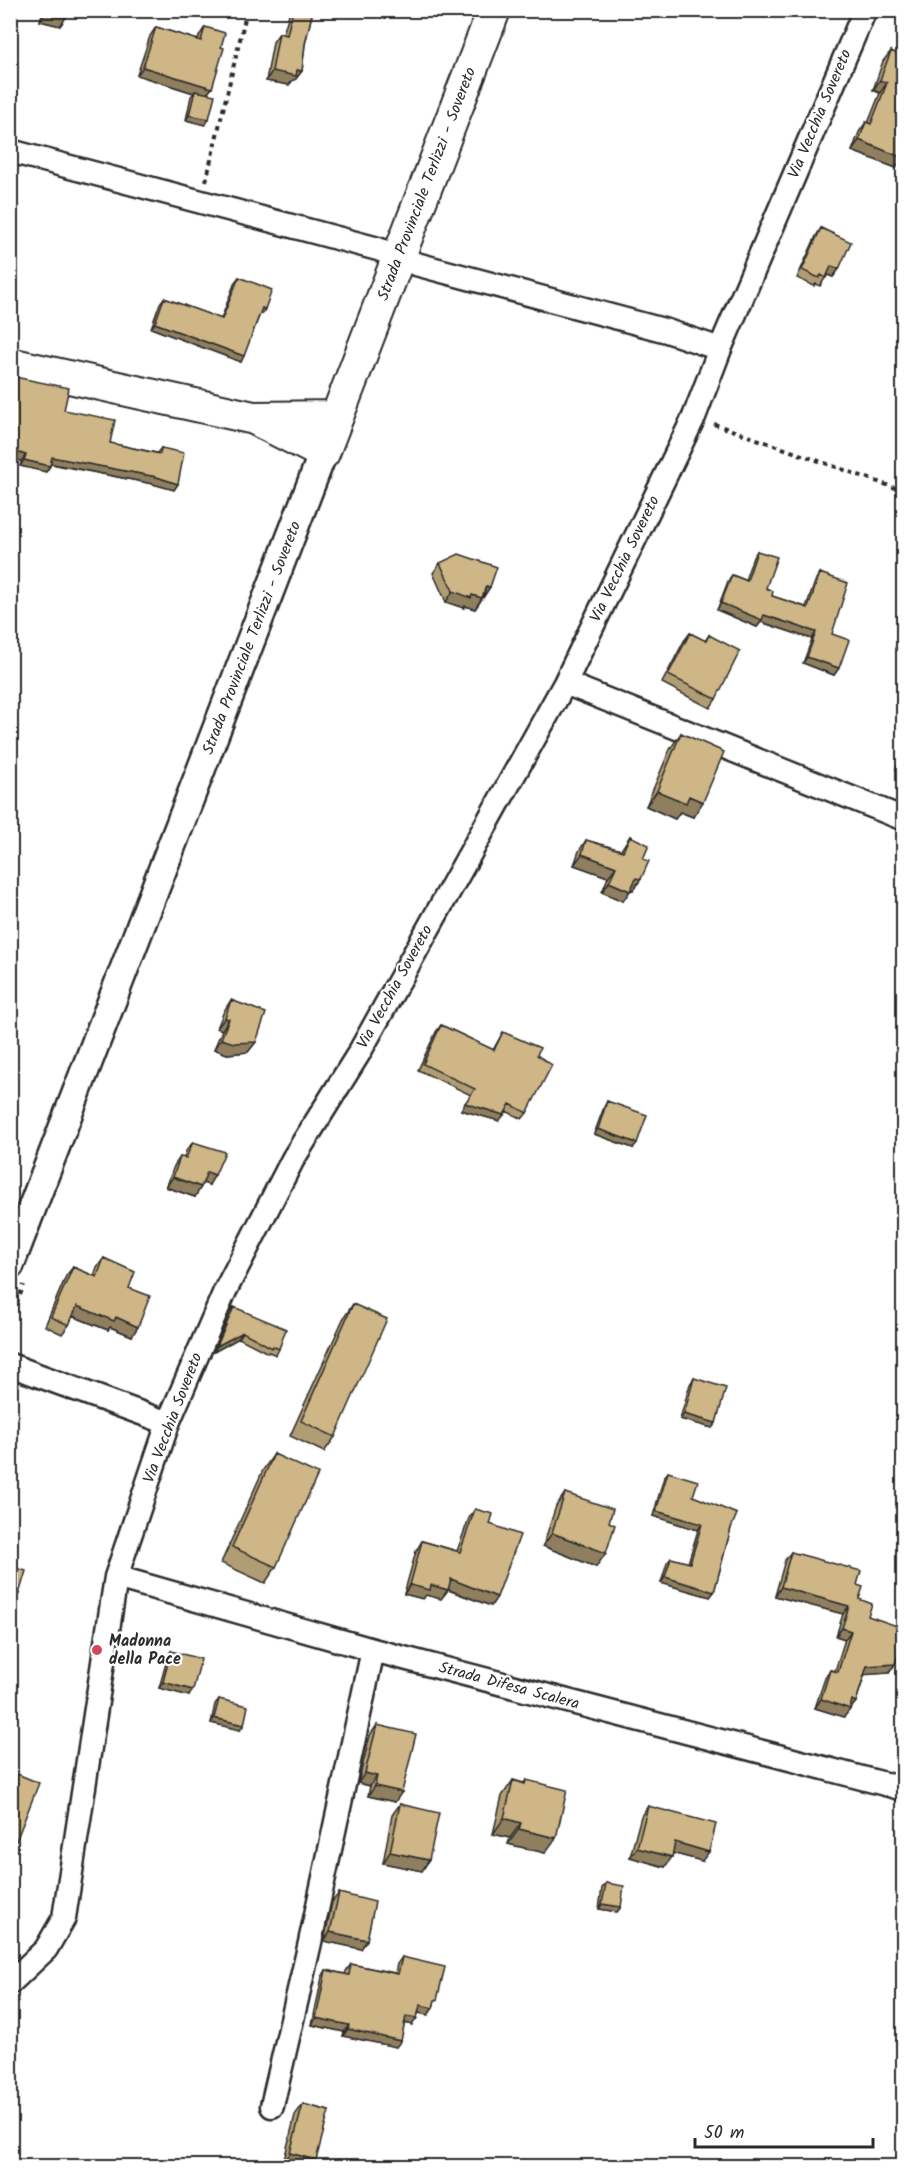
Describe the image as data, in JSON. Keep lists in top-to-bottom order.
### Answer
{
  "streets": {
    "main road": ["Strada Provinciale Terlizzi - Sovereto"],
    "street": ["Via Vecchia Sovereto", "Strada Difesa Scalera"]
  },
  "crossings": [
    ["Via Vecchia Sovereto", "Strada Difesa Scalera"]
  ],
  "places": ["Madonna della Pace"],
  "scale_bar": "50 m"
}
